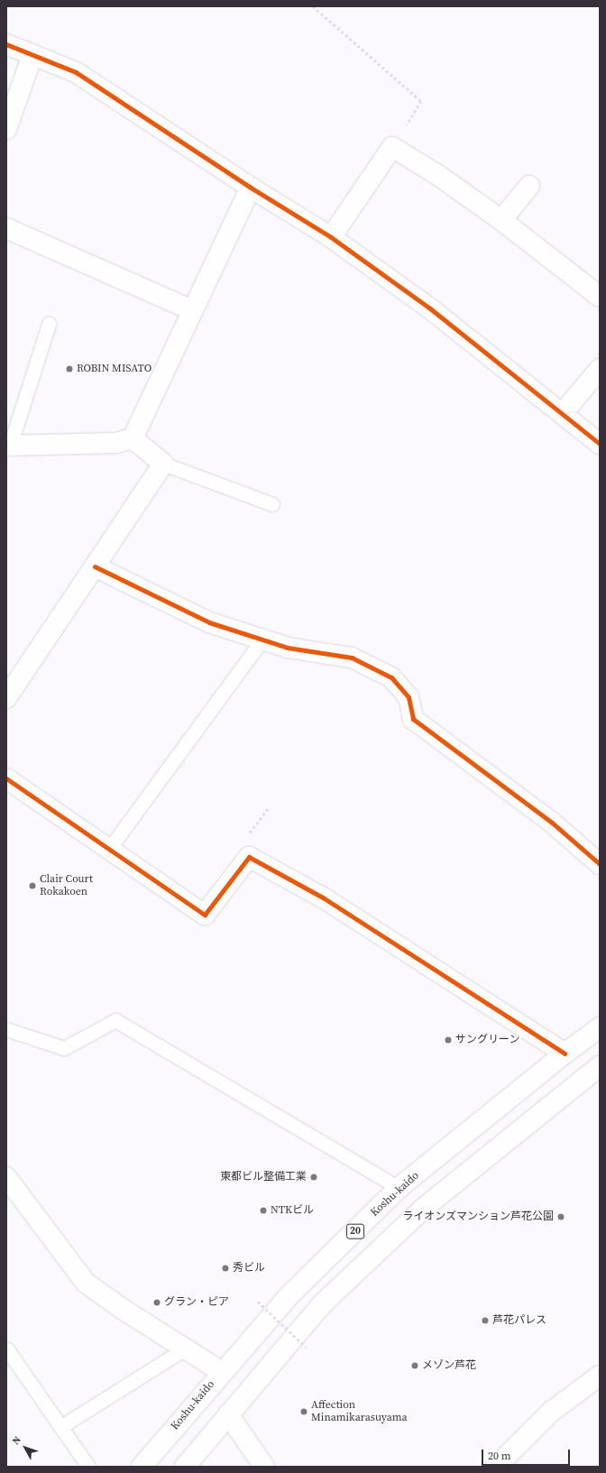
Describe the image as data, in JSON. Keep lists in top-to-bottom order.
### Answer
{
  "streets": {
    "main road": ["Koshu-kaido", "20"]
  },
  "places": [
    "ROBIN MISATO",
    "Clair Court Rokakoen",
    "サングリーン",
    "東都ビル整備工業",
    "NTKビル",
    "ライオンズマンション芦花公園",
    "秀ビル",
    "グラン・ピア",
    "芦花パレス",
    "メゾン芦花",
    "Affection Minamikarasuyama"
  ],
  "scale_bar": "20 m",
  "north": "top left"
}
